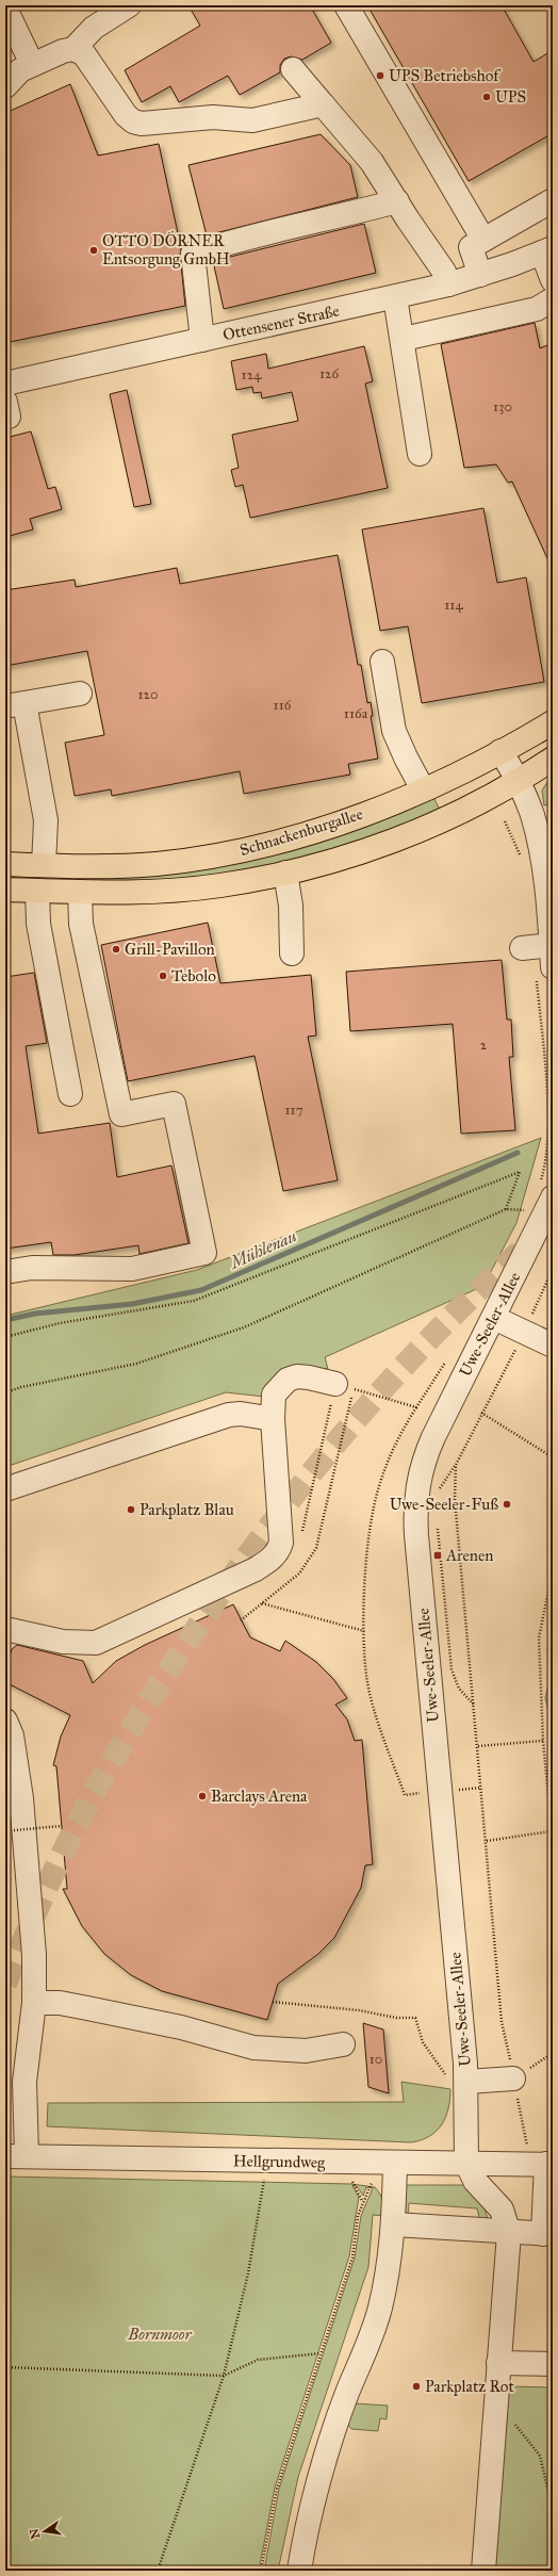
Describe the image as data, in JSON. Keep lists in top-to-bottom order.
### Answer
{
  "streets": {
    "main road": ["Schnackenburgallee"],
    "street": ["Ottensener Straße", "Uwe-Seeler-Allee", "Hellgrundweg"]
  },
  "crossings": [
    ["Uwe-Seeler-Allee", "Hellgrundweg"]
  ],
  "water": ["Mühlenau"],
  "parks": ["Bornmoor"],
  "places": {
    "other": [
      "UPS Betriebshof",
      "UPS",
      "OTTO DÖRNER Entsorgung GmbH",
      "Grill-Pavillon",
      "Tebolo",
      "Uwe-Seeler-Fuß",
      "Parkplatz Blau",
      "Barclays Arena",
      "Parkplatz Rot"
    ],
    "transit": ["Arenen"]
  },
  "house_numbers": [
    "126",
    "124",
    "130",
    "114",
    "120",
    "116",
    "116a",
    "2",
    "117",
    "10"
  ],
  "north": "left"
}
